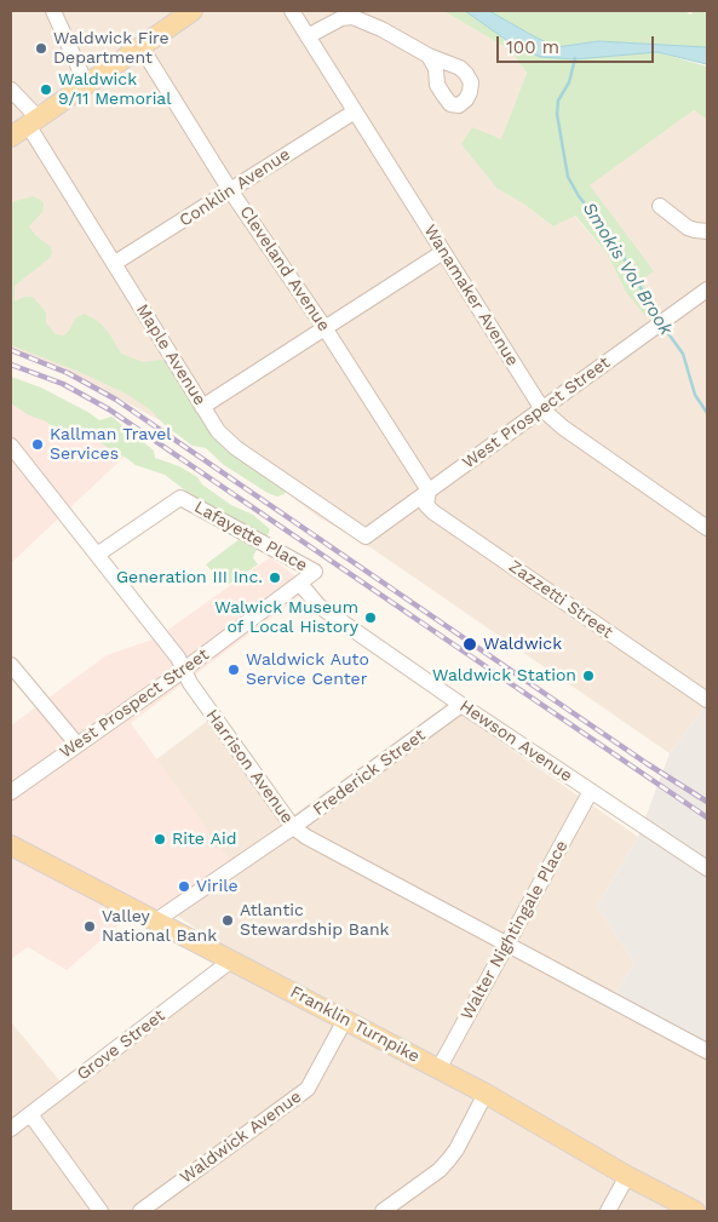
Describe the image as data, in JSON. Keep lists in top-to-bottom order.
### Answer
{
  "streets": {
    "main road": ["Franklin Turnpike"],
    "street": [
      "Conklin Avenue",
      "Cleveland Avenue",
      "Wanamaker Avenue",
      "Maple Avenue",
      "West Prospect Street",
      "Lafayette Place",
      "Zazzetti Street",
      "Hewson Avenue",
      "Harrison Avenue",
      "Frederick Street",
      "Walter Nightingale Place",
      "Grove Street",
      "Waldwick Avenue"
    ]
  },
  "crossings": [
    ["Conklin Avenue", "Cleveland Avenue"],
    ["Conklin Avenue", "Wanamaker Avenue"],
    ["Conklin Avenue", "Maple Avenue"],
    ["Cleveland Avenue", "West Prospect Street"],
    ["Cleveland Avenue", "Zazzetti Street"],
    ["Wanamaker Avenue", "West Prospect Street"],
    ["Maple Avenue", "West Prospect Street"],
    ["West Prospect Street", "Lafayette Place"],
    ["West Prospect Street", "Zazzetti Street"],
    ["West Prospect Street", "Hewson Avenue"],
    ["West Prospect Street", "Harrison Avenue"],
    ["Lafayette Place", "Harrison Avenue"],
    ["Hewson Avenue", "Frederick Street"],
    ["Hewson Avenue", "Walter Nightingale Place"],
    ["Harrison Avenue", "Frederick Street"],
    ["Harrison Avenue", "Walter Nightingale Place"],
    ["Frederick Street", "Franklin Turnpike"],
    ["Walter Nightingale Place", "Franklin Turnpike"],
    ["Franklin Turnpike", "Grove Street"],
    ["Franklin Turnpike", "Waldwick Avenue"]
  ],
  "water": ["Smokis Vol Brook"],
  "places": [
    "Waldwick Fire Department",
    "Waldwick 9/11 Memorial",
    "Kallman Travel Services",
    "Generation III Inc.",
    "Walwick Museum of Local History",
    "Waldwick",
    "Waldwick Auto Service Center",
    "Waldwick Station",
    "Rite Aid",
    "Virile",
    "Atlantic Stewardship Bank",
    "Valley National Bank"
  ],
  "scale_bar": "100 m"
}
